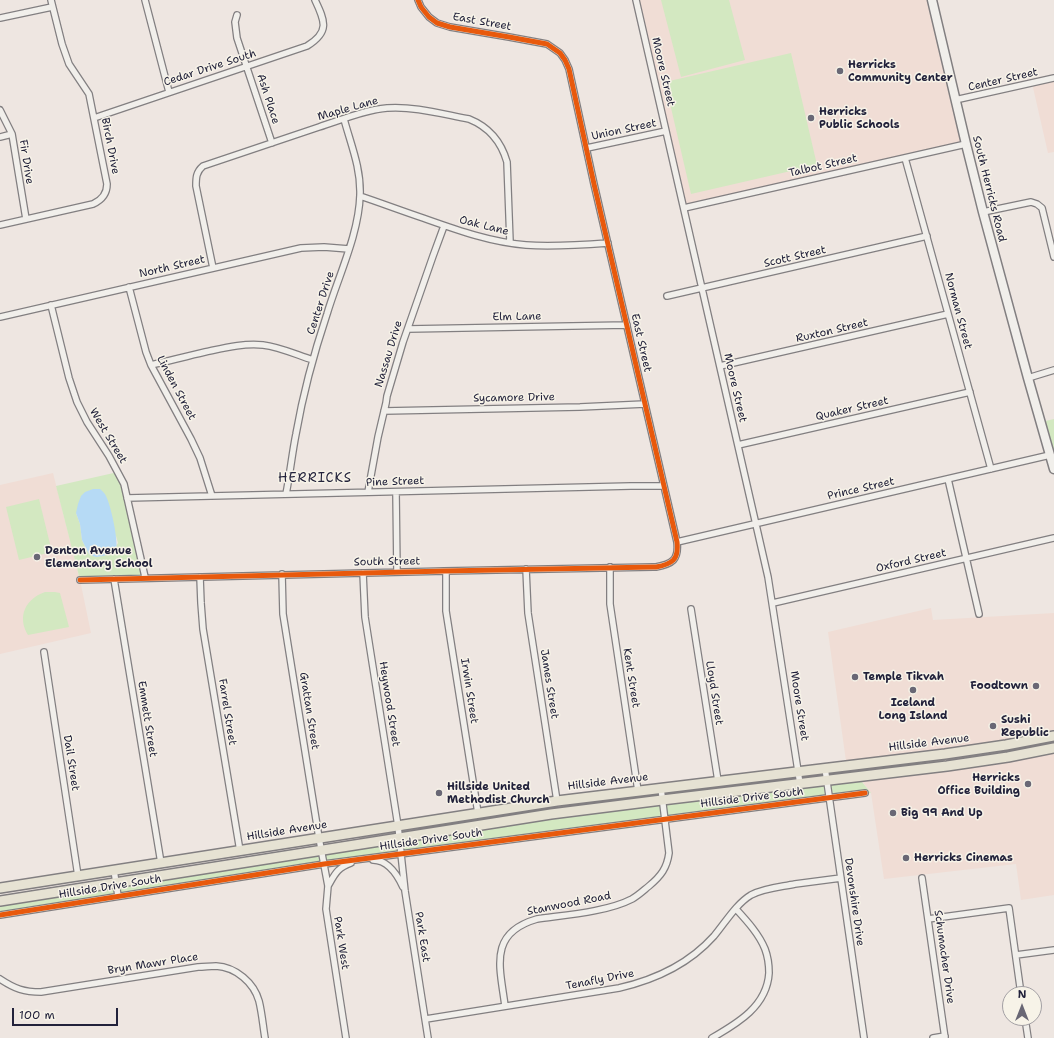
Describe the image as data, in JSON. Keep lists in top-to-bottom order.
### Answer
{
  "streets": {
    "main road": ["South Herricks Road", "Hillside Avenue"],
    "street": [
      "East Street",
      "Cedar Drive South",
      "Moore Street",
      "Center Street",
      "Ash Place",
      "Maple Lane",
      "Union Street",
      "Birch Drive",
      "Fir Drive",
      "Talbot Street",
      "Oak Lane",
      "Scott Street",
      "North Street",
      "Center Drive",
      "Norman Street",
      "Elm Lane",
      "Ruxton Street",
      "Nassau Drive",
      "Linden Street",
      "Sycamore Drive",
      "Quaker Street",
      "West Street",
      "Pine Street",
      "Prince Street",
      "Oxford Street",
      "South Street",
      "Kent Street",
      "James Street",
      "Irwin Street",
      "Lloyd Street",
      "Heywood Street",
      "Grattan Street",
      "Farrel Street",
      "Emmett Street",
      "Dail Street",
      "Hillside Drive South",
      "Devonshire Drive",
      "Stanwood Road",
      "Park East",
      "Park West",
      "Schumacher Drive",
      "Bryn Mawr Place",
      "Tenafly Drive"
    ]
  },
  "crossings": [
    ["East Street", "Union Street"],
    ["East Street", "Oak Lane"],
    ["East Street", "Elm Lane"],
    ["East Street", "Sycamore Drive"],
    ["East Street", "Pine Street"],
    ["East Street", "Prince Street"],
    ["East Street", "South Street"],
    ["Cedar Drive South", "Ash Place"],
    ["Cedar Drive South", "Birch Drive"],
    ["Moore Street", "Union Street"],
    ["Moore Street", "Talbot Street"],
    ["Moore Street", "Scott Street"],
    ["Moore Street", "Ruxton Street"],
    ["Moore Street", "Quaker Street"],
    ["Moore Street", "Prince Street"],
    ["Moore Street", "Oxford Street"],
    ["Moore Street", "Hillside Avenue"],
    ["Center Street", "South Herricks Road"],
    ["Ash Place", "Maple Lane"],
    ["Maple Lane", "Oak Lane"],
    ["Maple Lane", "North Street"],
    ["Maple Lane", "Center Drive"],
    ["Birch Drive", "Fir Drive"],
    ["Talbot Street", "South Herricks Road"],
    ["Talbot Street", "Norman Street"],
    ["South Herricks Road", "Prince Street"],
    ["Oak Lane", "Center Drive"],
    ["Oak Lane", "Nassau Drive"],
    ["Scott Street", "Norman Street"],
    ["North Street", "Center Drive"],
    ["North Street", "Linden Street"],
    ["North Street", "West Street"],
    ["Center Drive", "Pine Street"],
    ["Norman Street", "Ruxton Street"],
    ["Norman Street", "Quaker Street"],
    ["Norman Street", "Prince Street"],
    ["Elm Lane", "Nassau Drive"],
    ["Nassau Drive", "Sycamore Drive"],
    ["Nassau Drive", "Pine Street"],
    ["Linden Street", "Pine Street"],
    ["West Street", "Pine Street"],
    ["West Street", "South Street"],
    ["Prince Street", "South Street"],
    ["South Street", "Kent Street"],
    ["South Street", "James Street"],
    ["South Street", "Irwin Street"],
    ["South Street", "Heywood Street"],
    ["South Street", "Grattan Street"],
    ["South Street", "Farrel Street"],
    ["South Street", "Emmett Street"],
    ["Kent Street", "Hillside Avenue"],
    ["James Street", "Hillside Avenue"],
    ["Irwin Street", "Hillside Avenue"],
    ["Lloyd Street", "Hillside Avenue"],
    ["Heywood Street", "Hillside Avenue"],
    ["Heywood Street", "Park East"],
    ["Grattan Street", "Hillside Avenue"],
    ["Grattan Street", "Park West"],
    ["Farrel Street", "Hillside Avenue"],
    ["Emmett Street", "Hillside Avenue"],
    ["Hillside Avenue", "Dail Street"],
    ["Hillside Avenue", "Devonshire Drive"],
    ["Hillside Avenue", "Stanwood Road"],
    ["Hillside Drive South", "Devonshire Drive"],
    ["Hillside Drive South", "Stanwood Road"],
    ["Hillside Drive South", "Park East"],
    ["Hillside Drive South", "Park West"],
    ["Devonshire Drive", "Tenafly Drive"],
    ["Stanwood Road", "Tenafly Drive"],
    ["Park East", "Tenafly Drive"]
  ],
  "districts": ["HERRICKS"],
  "places": [
    "Herricks Community Center",
    "Herricks Public Schools",
    "Denton Avenue Elementary School",
    "Temple Tikvah",
    "Foodtown",
    "Iceland Long Island",
    "Sushi Republic",
    "Herricks Office Building",
    "Hillside United Methodist Church",
    "Big 99 And Up",
    "Herricks Cinemas"
  ],
  "scale_bar": "100 m",
  "north": "top"
}
